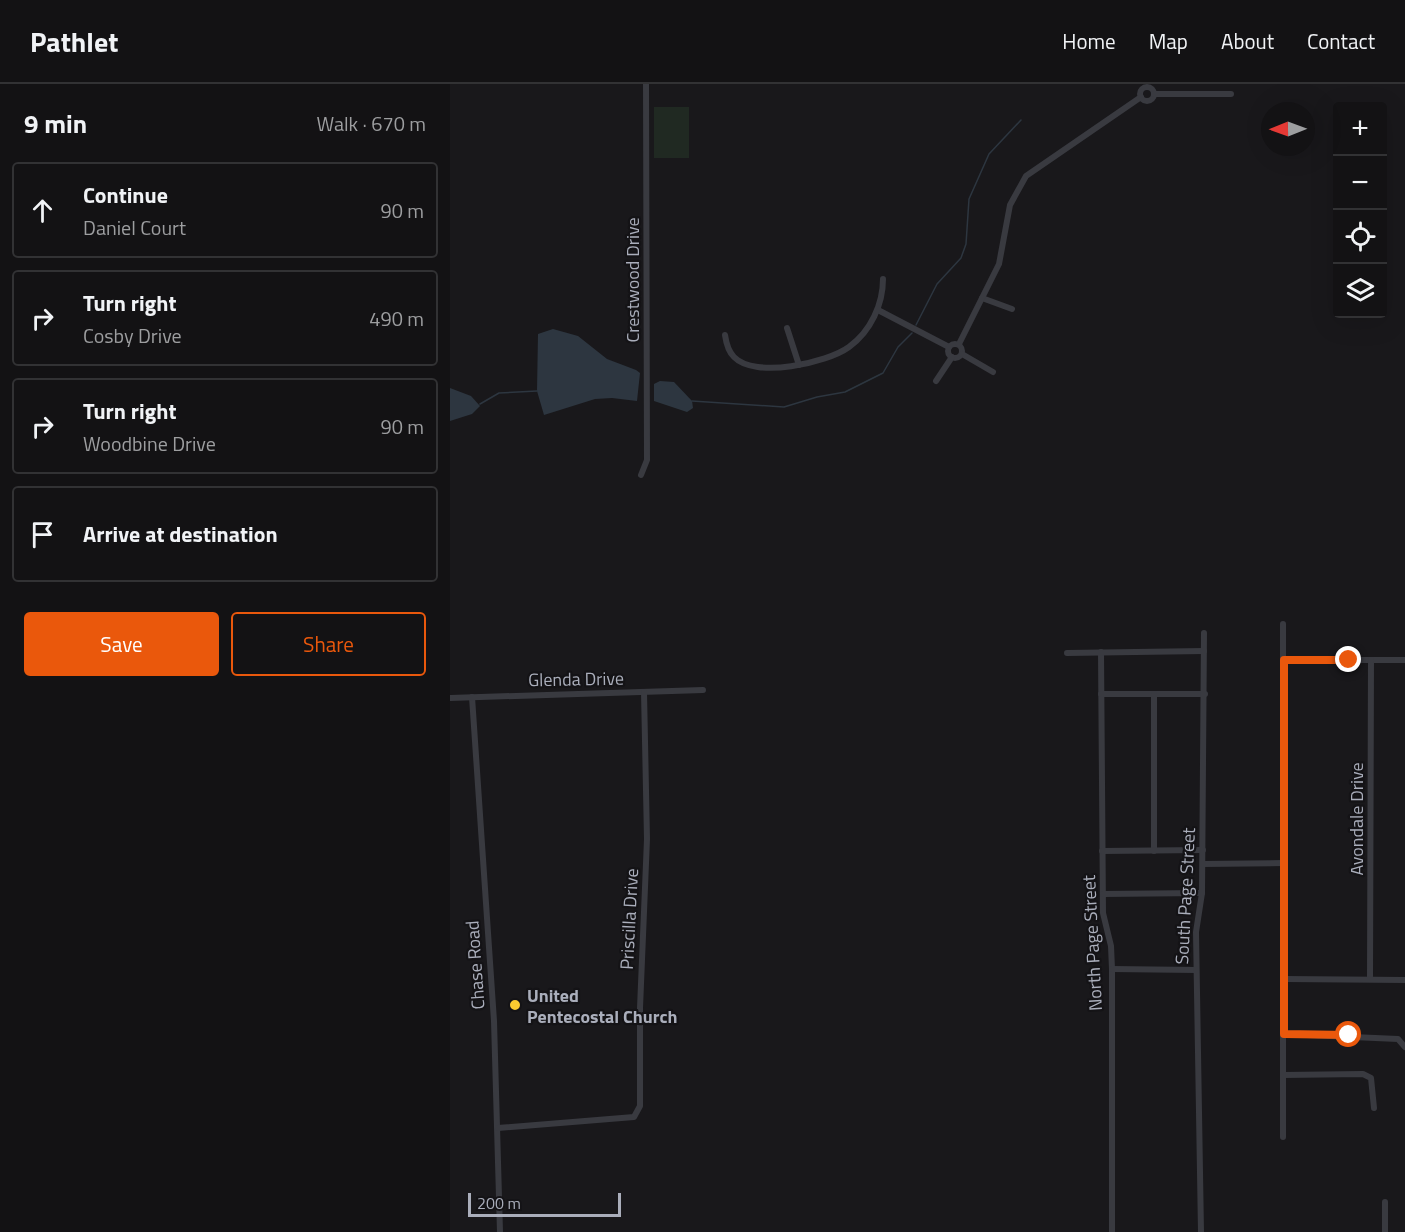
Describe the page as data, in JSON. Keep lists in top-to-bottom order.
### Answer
{
  "streets": {
    "street": [
      "Crestwood Drive",
      "Glenda Drive",
      "Avondale Drive",
      "South Page Street",
      "Priscilla Drive",
      "North Page Street",
      "Chase Road"
    ]
  },
  "crossings": [
    ["Glenda Drive", "Priscilla Drive"],
    ["Glenda Drive", "Chase Road"],
    ["Priscilla Drive", "Chase Road"]
  ],
  "places": ["United Pentecostal Church"],
  "scale_bar": "200 m",
  "north": "left",
  "page": {
    "header": "Pathlet",
    "nav": [
      "Home",
      "Map",
      "About",
      "Contact"
    ],
    "heading": ["9 min", "Walk · 670 m"],
    "map_buttons": ["+", "−"],
    "list": [
      ["Continue", "Daniel Court", "90 m"],
      ["Turn right", "Cosby Drive", "490 m"],
      ["Turn right", "Woodbine Drive", "90 m"],
      "Arrive at destination"
    ],
    "buttons": ["Save", "Share"],
    "scale": "200 m"
  }
}
